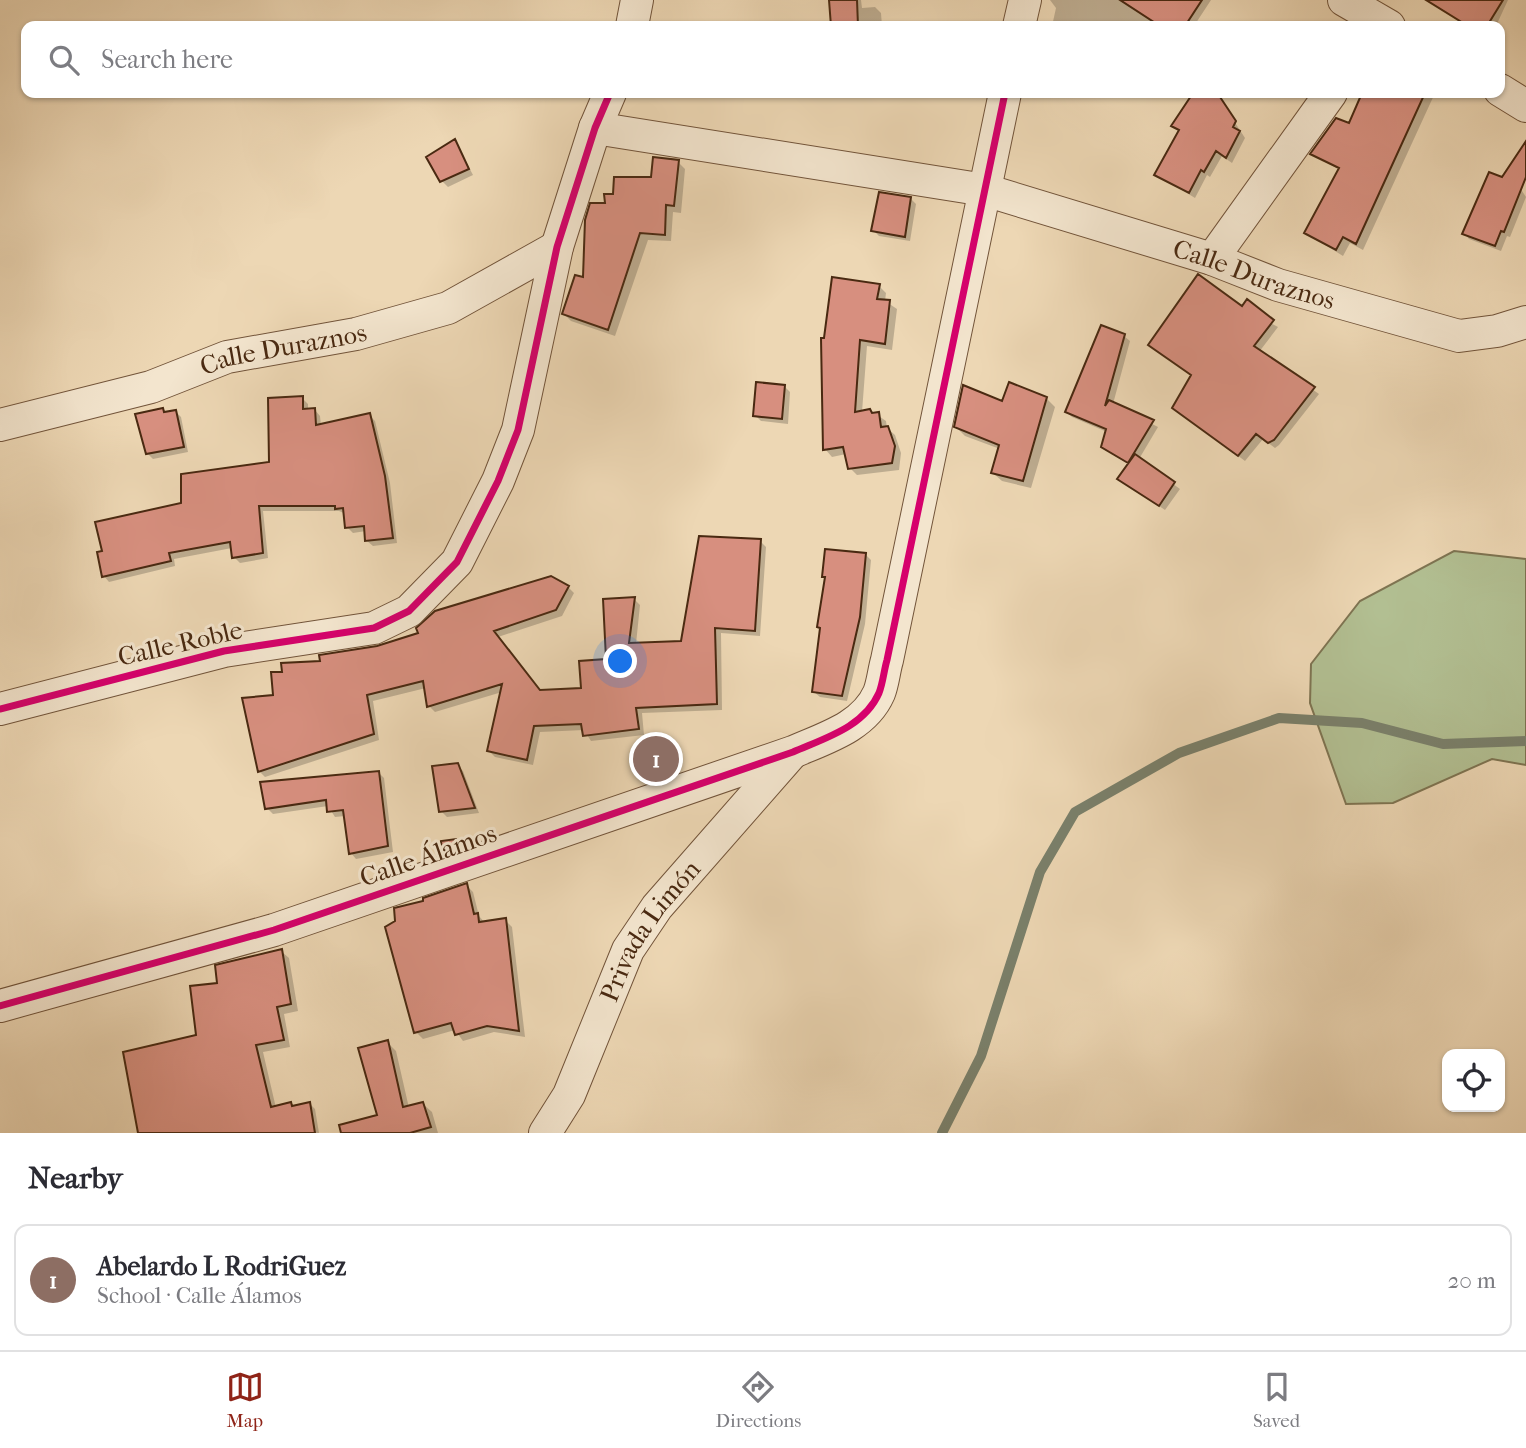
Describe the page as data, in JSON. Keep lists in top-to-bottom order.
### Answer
{
  "streets": {
    "street": [
      "Calle Duraznos",
      "Calle Roble",
      "Calle Álamos",
      "Privada Limón"
    ]
  },
  "crossings": [
    ["Calle Duraznos", "Calle Roble"],
    ["Calle Duraznos", "Calle Álamos"],
    ["Calle Álamos", "Privada Limón"]
  ],
  "page": {
    "search": "Search here",
    "pins": "1",
    "heading": "Nearby",
    "list": [
      {
        "mark": "1",
        "name": "Abelardo L RodriGuez",
        "note": "School · Calle Álamos",
        "value": "20 m"
      }
    ],
    "nav": ["Map", "Directions", "Saved"]
  }
}
